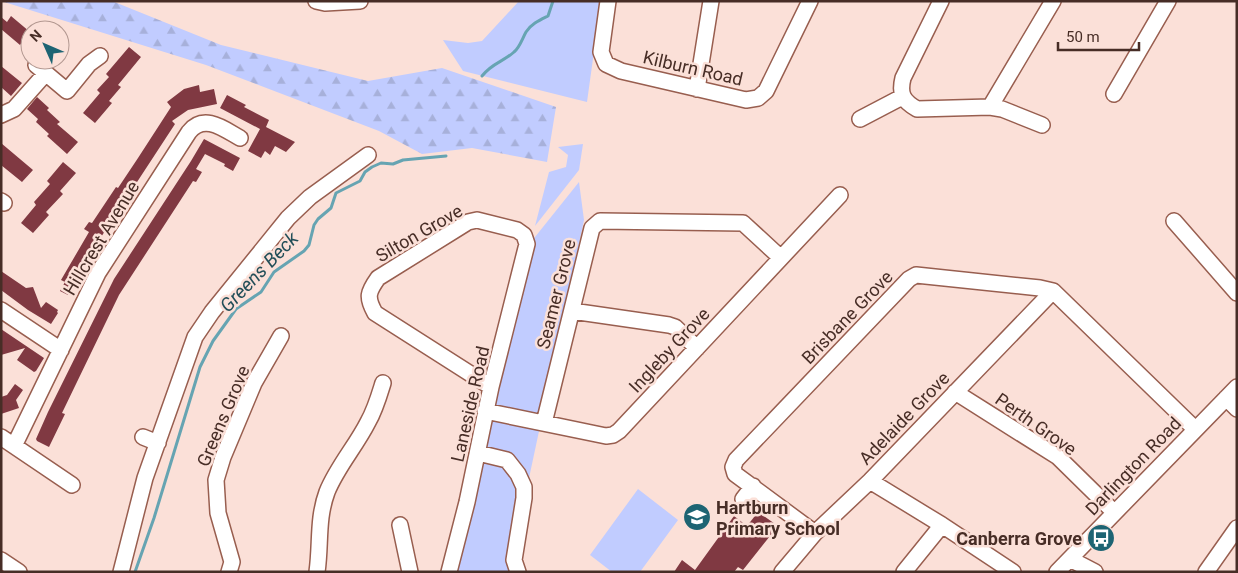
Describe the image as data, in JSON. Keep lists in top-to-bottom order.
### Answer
{
  "streets": {
    "street": [
      "Kilburn Road",
      "Silton Grove",
      "Hillcrest Avenue",
      "Seamer Grove",
      "Brisbane Grove",
      "Ingleby Grove",
      "Laneside Road",
      "Greens Grove",
      "Adelaide Grove",
      "Perth Grove",
      "Darlington Road"
    ]
  },
  "crossings": [
    ["Silton Grove", "Laneside Road"],
    ["Seamer Grove", "Ingleby Grove"],
    ["Brisbane Grove", "Adelaide Grove"],
    ["Ingleby Grove", "Laneside Road"],
    ["Adelaide Grove", "Perth Grove"],
    ["Perth Grove", "Darlington Road"]
  ],
  "water": ["Greens Beck"],
  "places": {
    "school or university": ["Hartburn Primary School"],
    "bus stop": ["Canberra Grove"]
  },
  "scale_bar": "50 m",
  "north": "top left"
}
